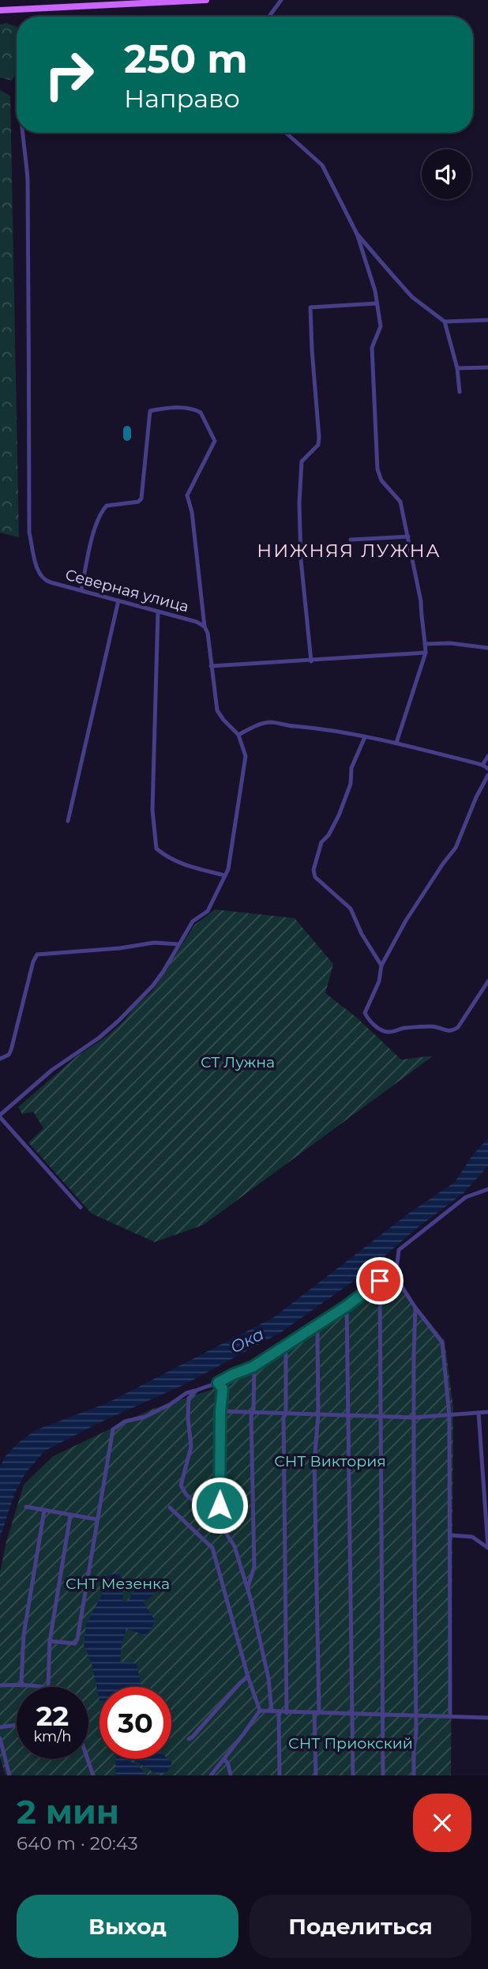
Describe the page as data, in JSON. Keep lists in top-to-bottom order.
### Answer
{
  "streets": {
    "street": ["Северная улица"]
  },
  "districts": ["НИЖНЯЯ ЛУЖНА"],
  "water": ["Ока"],
  "parks": [
    "СТ Лужна",
    "СНТ Виктория",
    "СНТ Мезенка",
    "СНТ Приокский"
  ],
  "page": {
    "turn": ["250 m", "Направо"],
    "speed": "22 km/h",
    "limit": "30",
    "heading": ["2 мин", "640 m · 20:43"],
    "buttons": ["Выход", "Поделиться"]
  }
}
